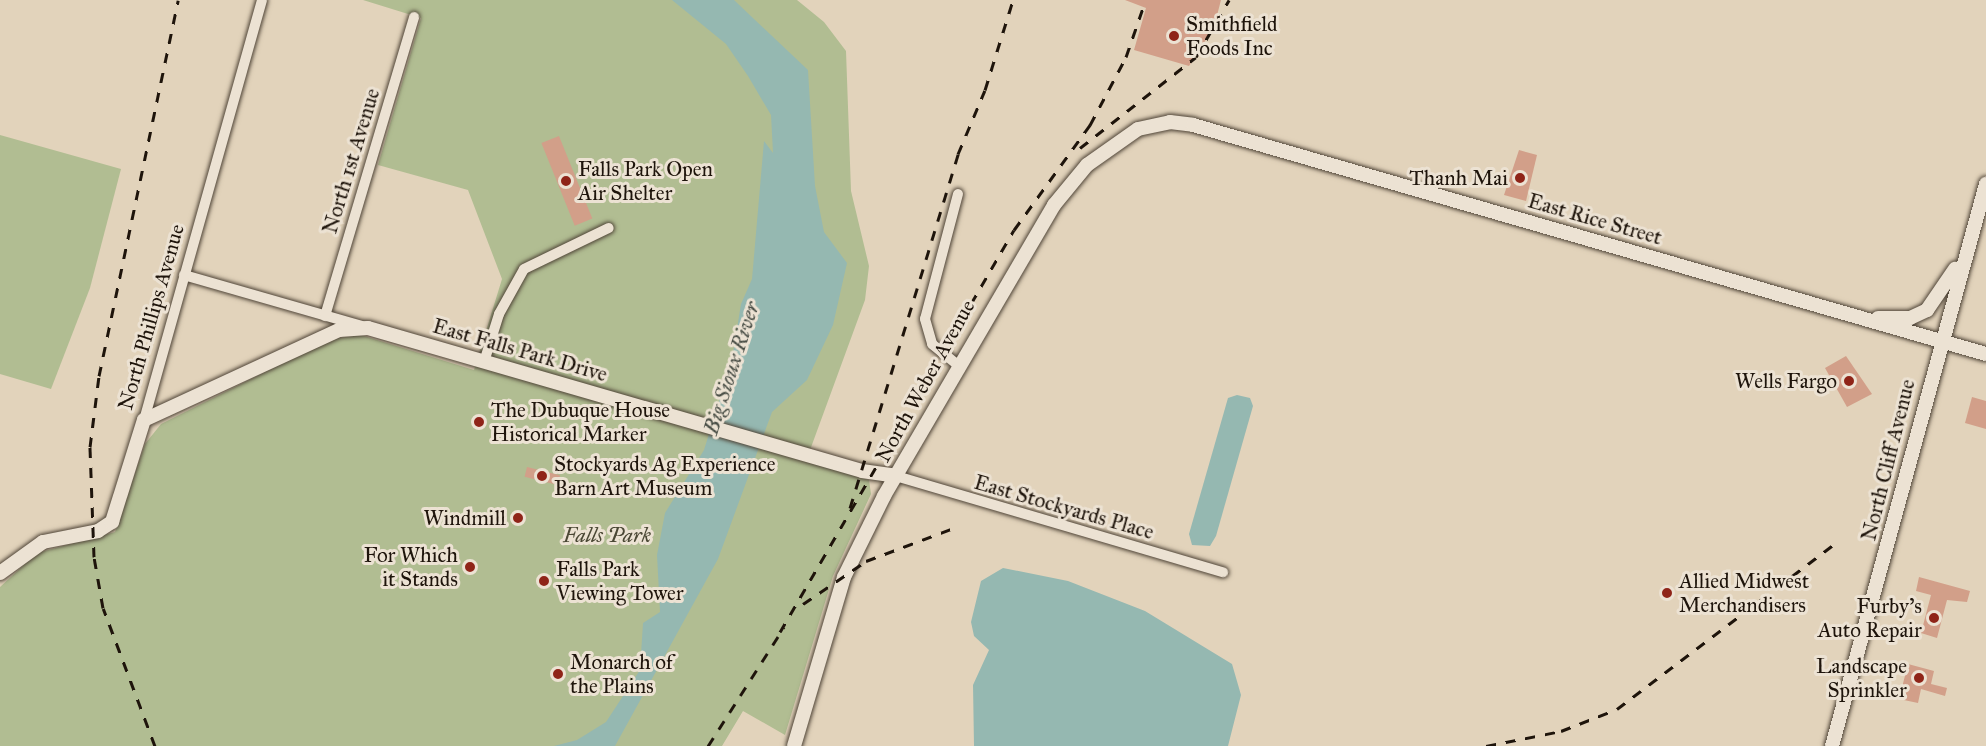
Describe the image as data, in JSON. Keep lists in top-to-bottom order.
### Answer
{
  "streets": {
    "street": [
      "North 1st Avenue",
      "East Rice Street",
      "North Phillips Avenue",
      "East Falls Park Drive",
      "North Weber Avenue",
      "North Cliff Avenue",
      "East Stockyards Place"
    ]
  },
  "crossings": [
    ["East Rice Street", "North Weber Avenue"],
    ["East Rice Street", "North Cliff Avenue"],
    ["North Phillips Avenue", "East Falls Park Drive"],
    ["East Falls Park Drive", "North Weber Avenue"],
    ["East Falls Park Drive", "East Stockyards Place"],
    ["North Weber Avenue", "East Stockyards Place"]
  ],
  "water": ["Big Sioux River"],
  "parks": ["Falls Park"],
  "places": [
    "Smithfield Foods Inc",
    "Thanh Mai",
    "Falls Park Open Air Shelter",
    "Wells Fargo",
    "The Dubuque House Historical Marker",
    "Stockyards Ag Experience Barn Art Museum",
    "Windmill",
    "For Which it Stands",
    "Falls Park Viewing Tower",
    "Allied Midwest Merchandisers",
    "Furby's Auto Repair",
    "Monarch of the Plains",
    "Landscape Sprinkler"
  ]
}
